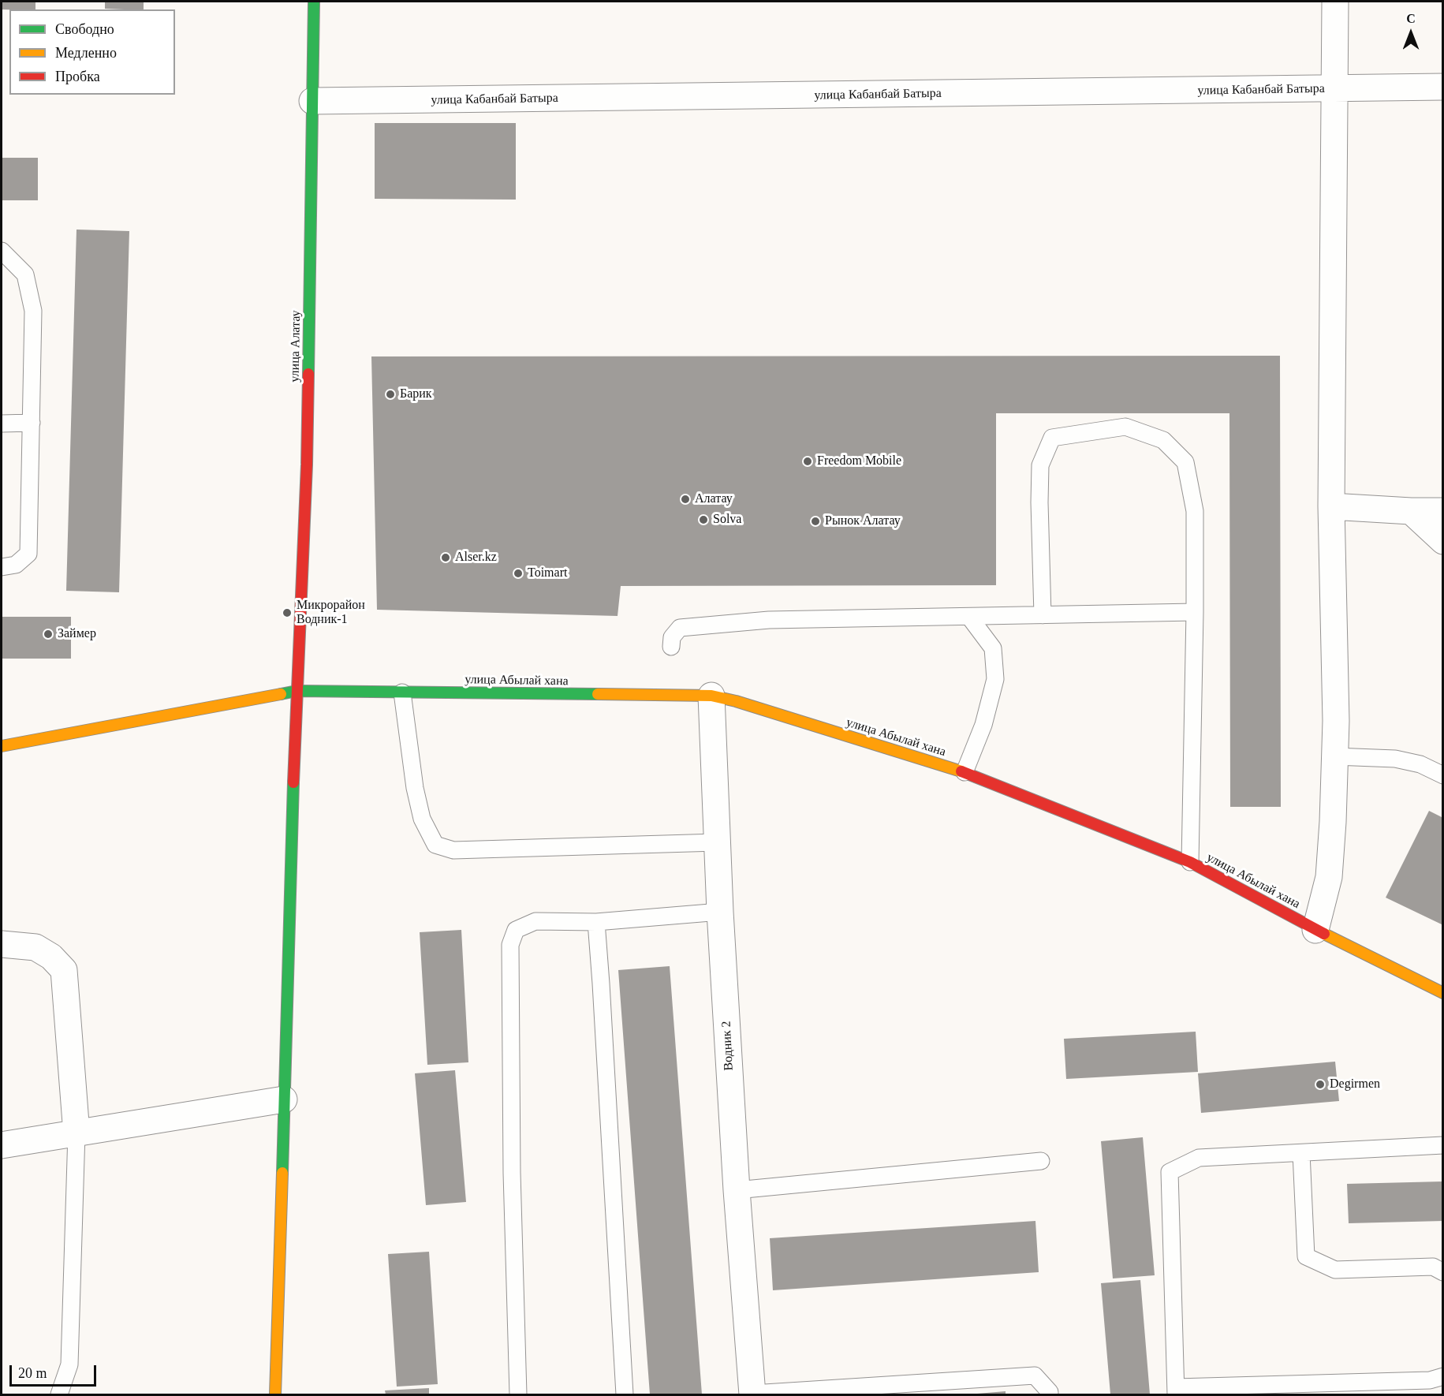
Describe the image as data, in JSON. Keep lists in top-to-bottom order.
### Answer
{
  "streets": {
    "main road": ["улица Алатау", "улица Абылай хана"],
    "street": ["улица Кабанбай Батыра", "Водник 2"]
  },
  "crossings": [
    ["улица Кабанбай Батыра", "улица Алатау"],
    ["улица Алатау", "улица Абылай хана"],
    ["улица Абылай хана", "Водник 2"]
  ],
  "places": [
    "Барик",
    "Freedom Mobile",
    "Алатау",
    "Solva",
    "Рынок Алатау",
    "Alser.kz",
    "Toimart",
    "Микрорайон Водник-1",
    "Займер",
    "Degirmen"
  ],
  "legend": ["Свободно", "Медленно", "Пробка"],
  "scale_bar": "20 m",
  "north": "top"
}
